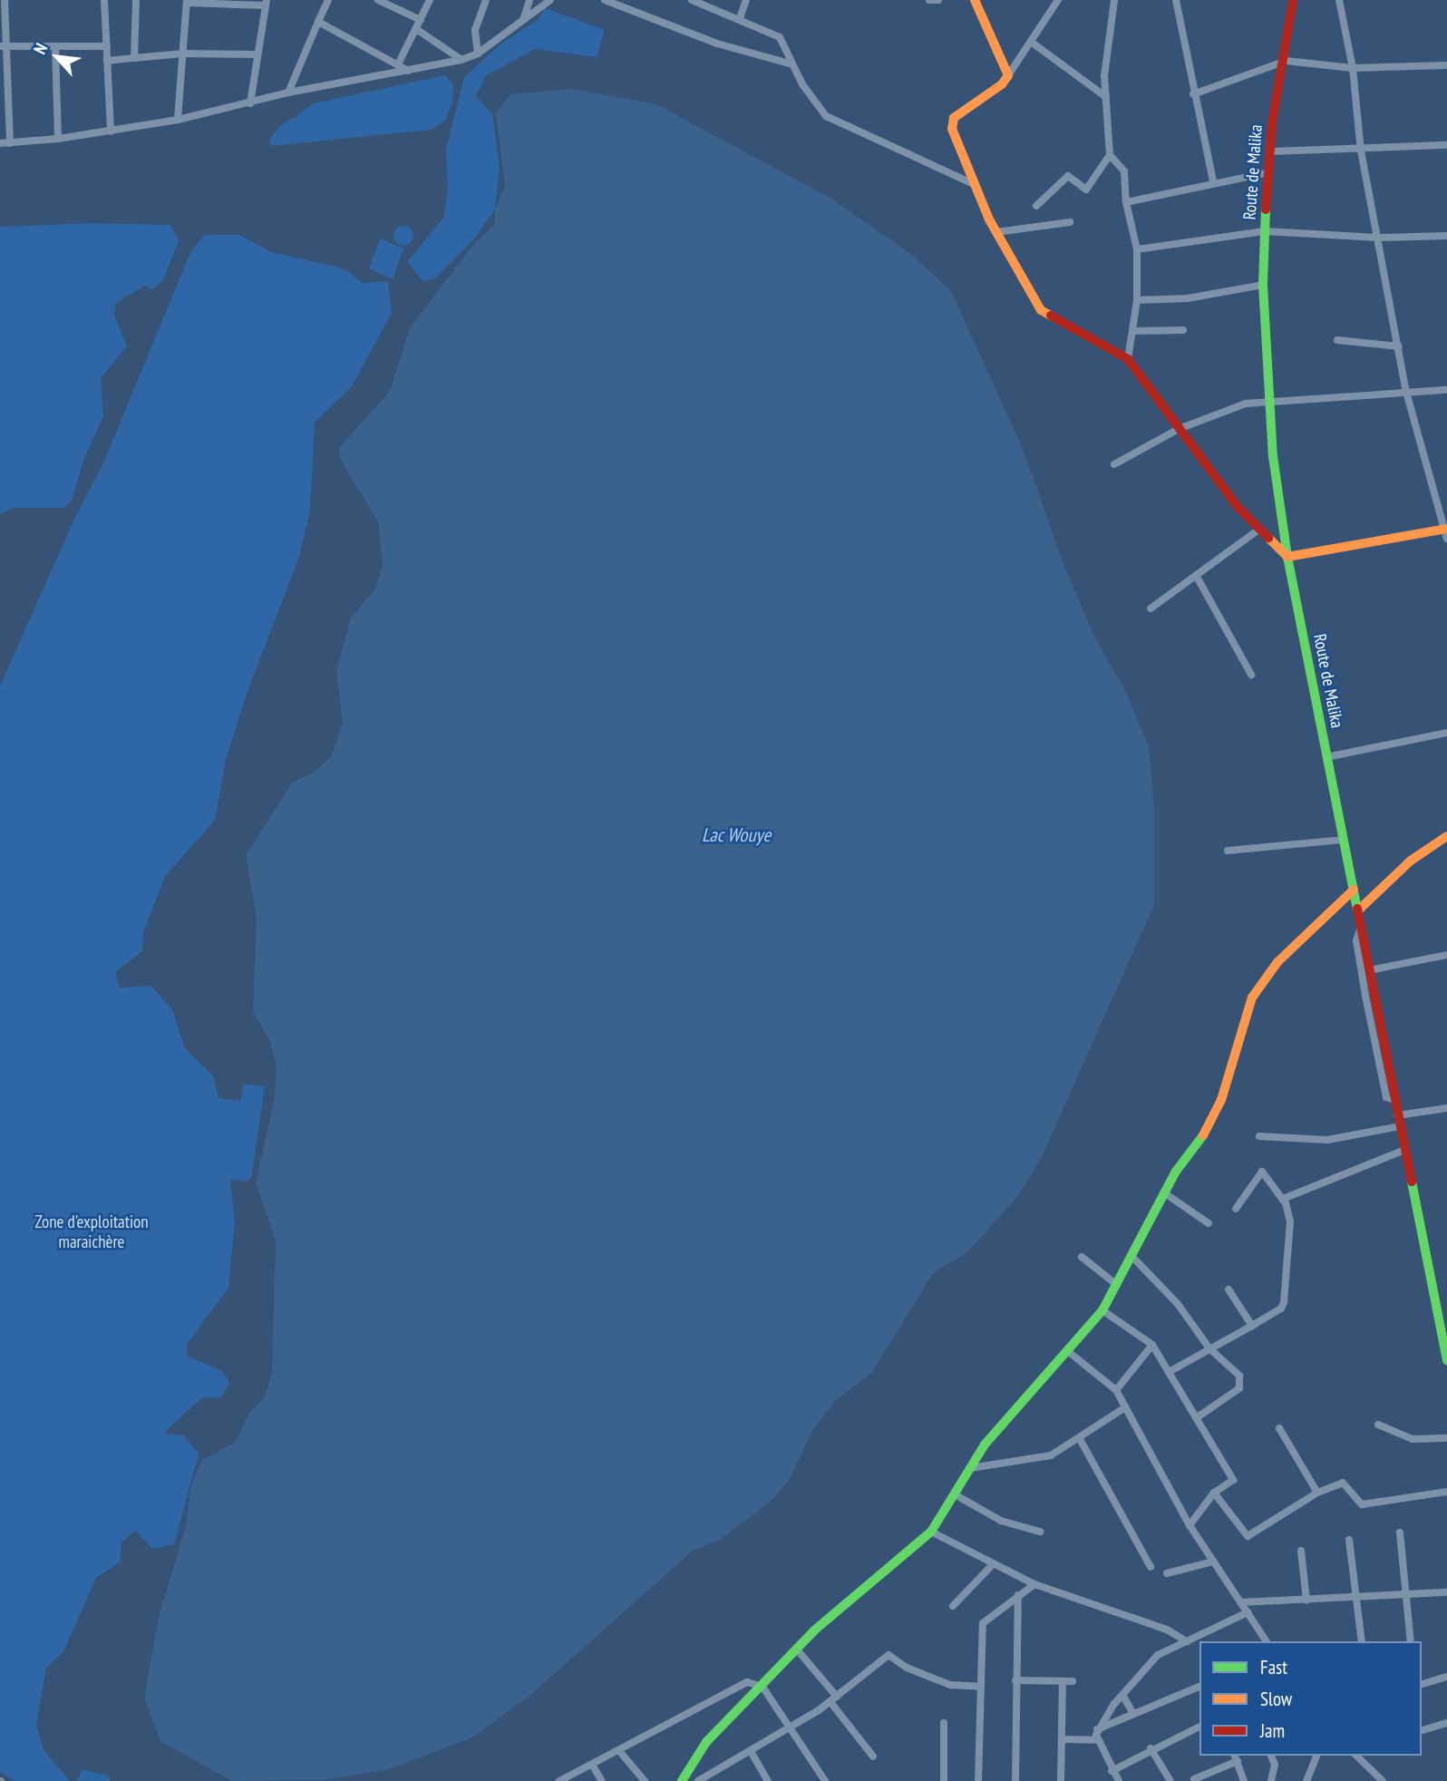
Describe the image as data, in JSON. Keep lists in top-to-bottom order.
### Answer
{
  "streets": {
    "street": ["Route de Malika"]
  },
  "water": ["Lac Wouye"],
  "parks": ["Zone d'exploitation maraichère"],
  "legend": ["Fast", "Slow", "Jam"],
  "north": "top left"
}
